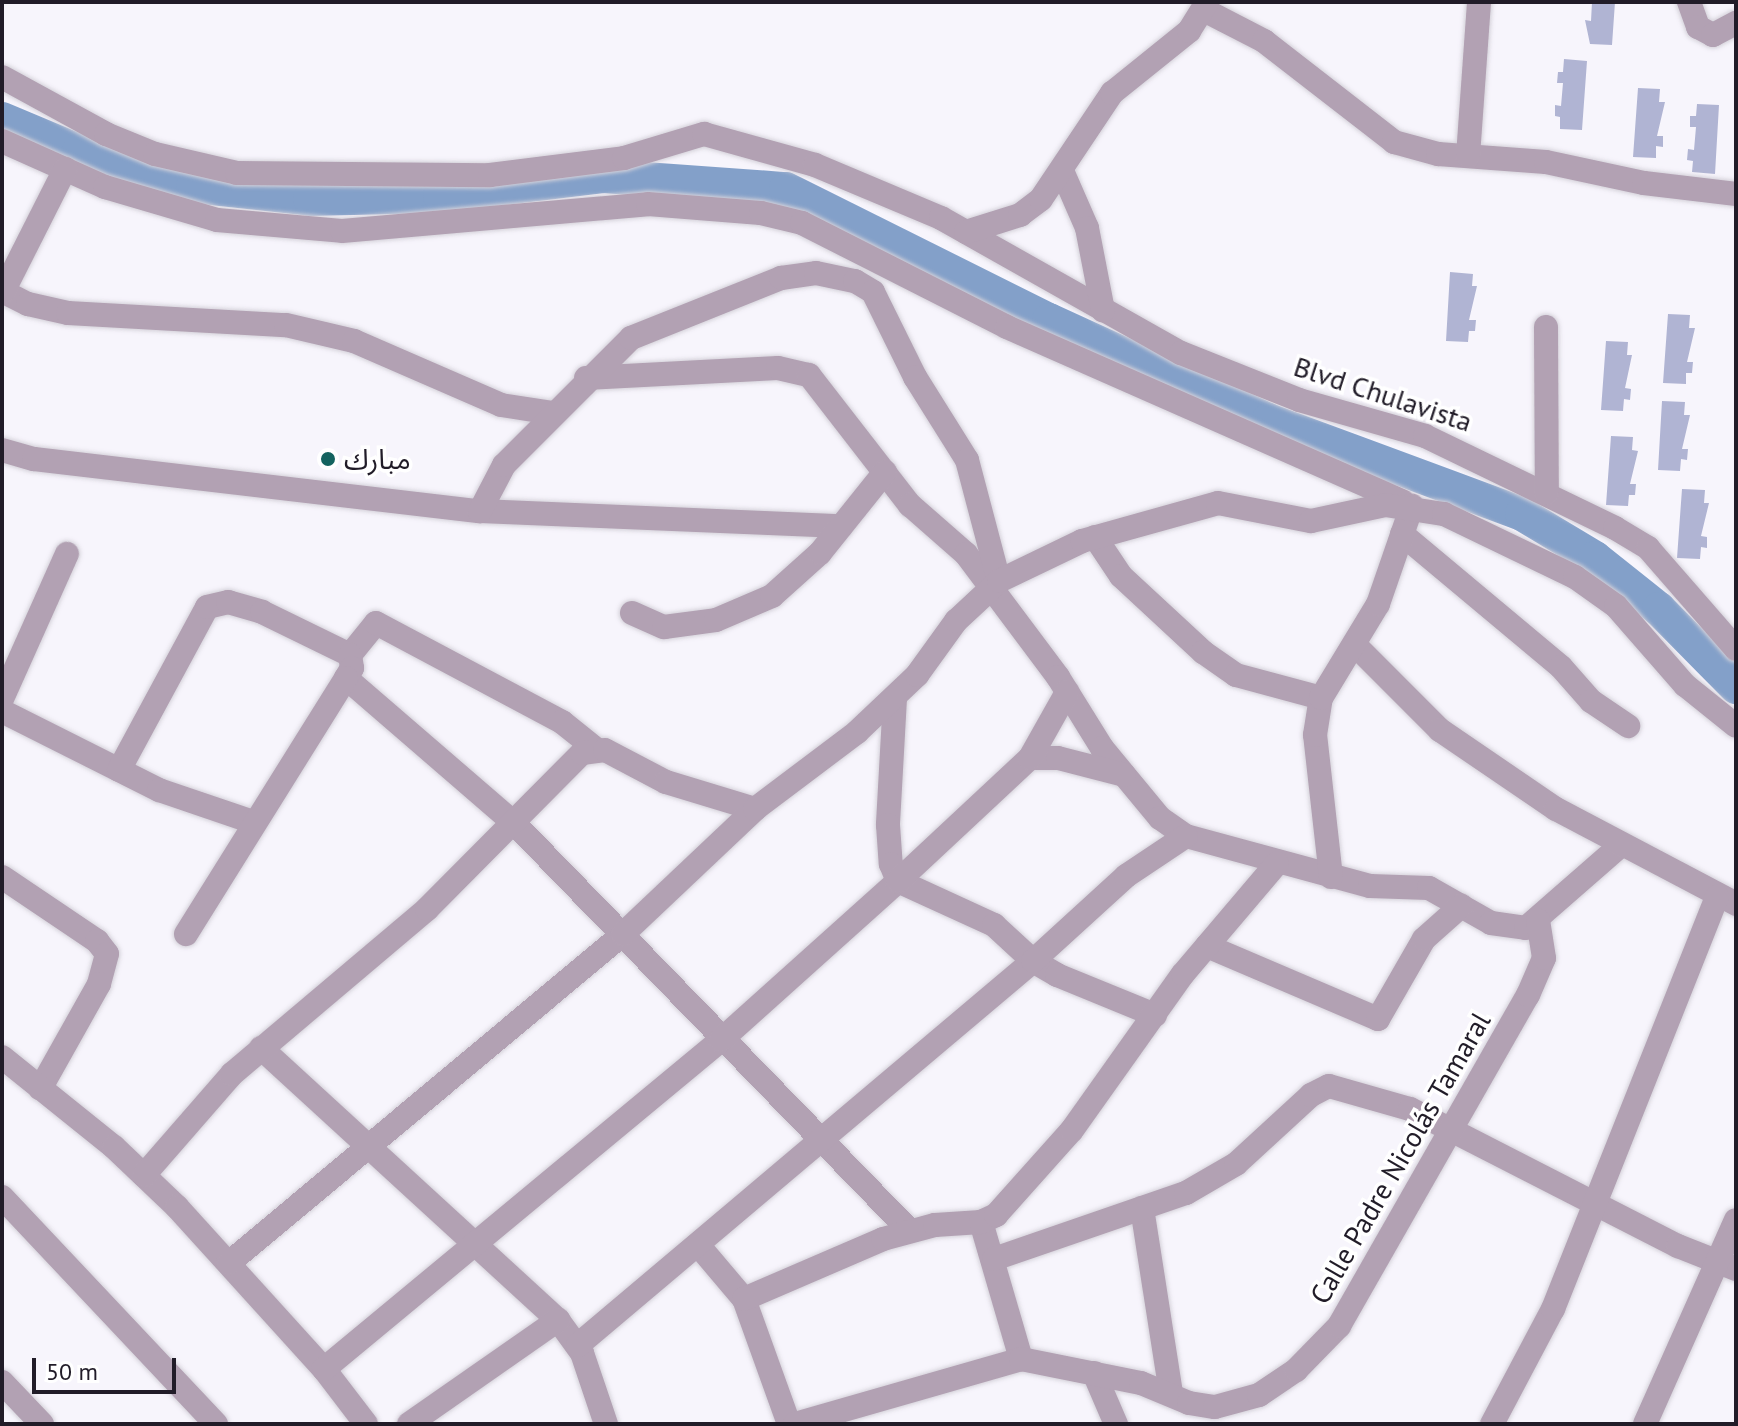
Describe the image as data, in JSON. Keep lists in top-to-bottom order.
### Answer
{
  "streets": {
    "street": ["Blvd Chulavista", "Calle Padre Nicolás Tamaral"]
  },
  "places": ["مبارك"],
  "scale_bar": "50 m"
}
